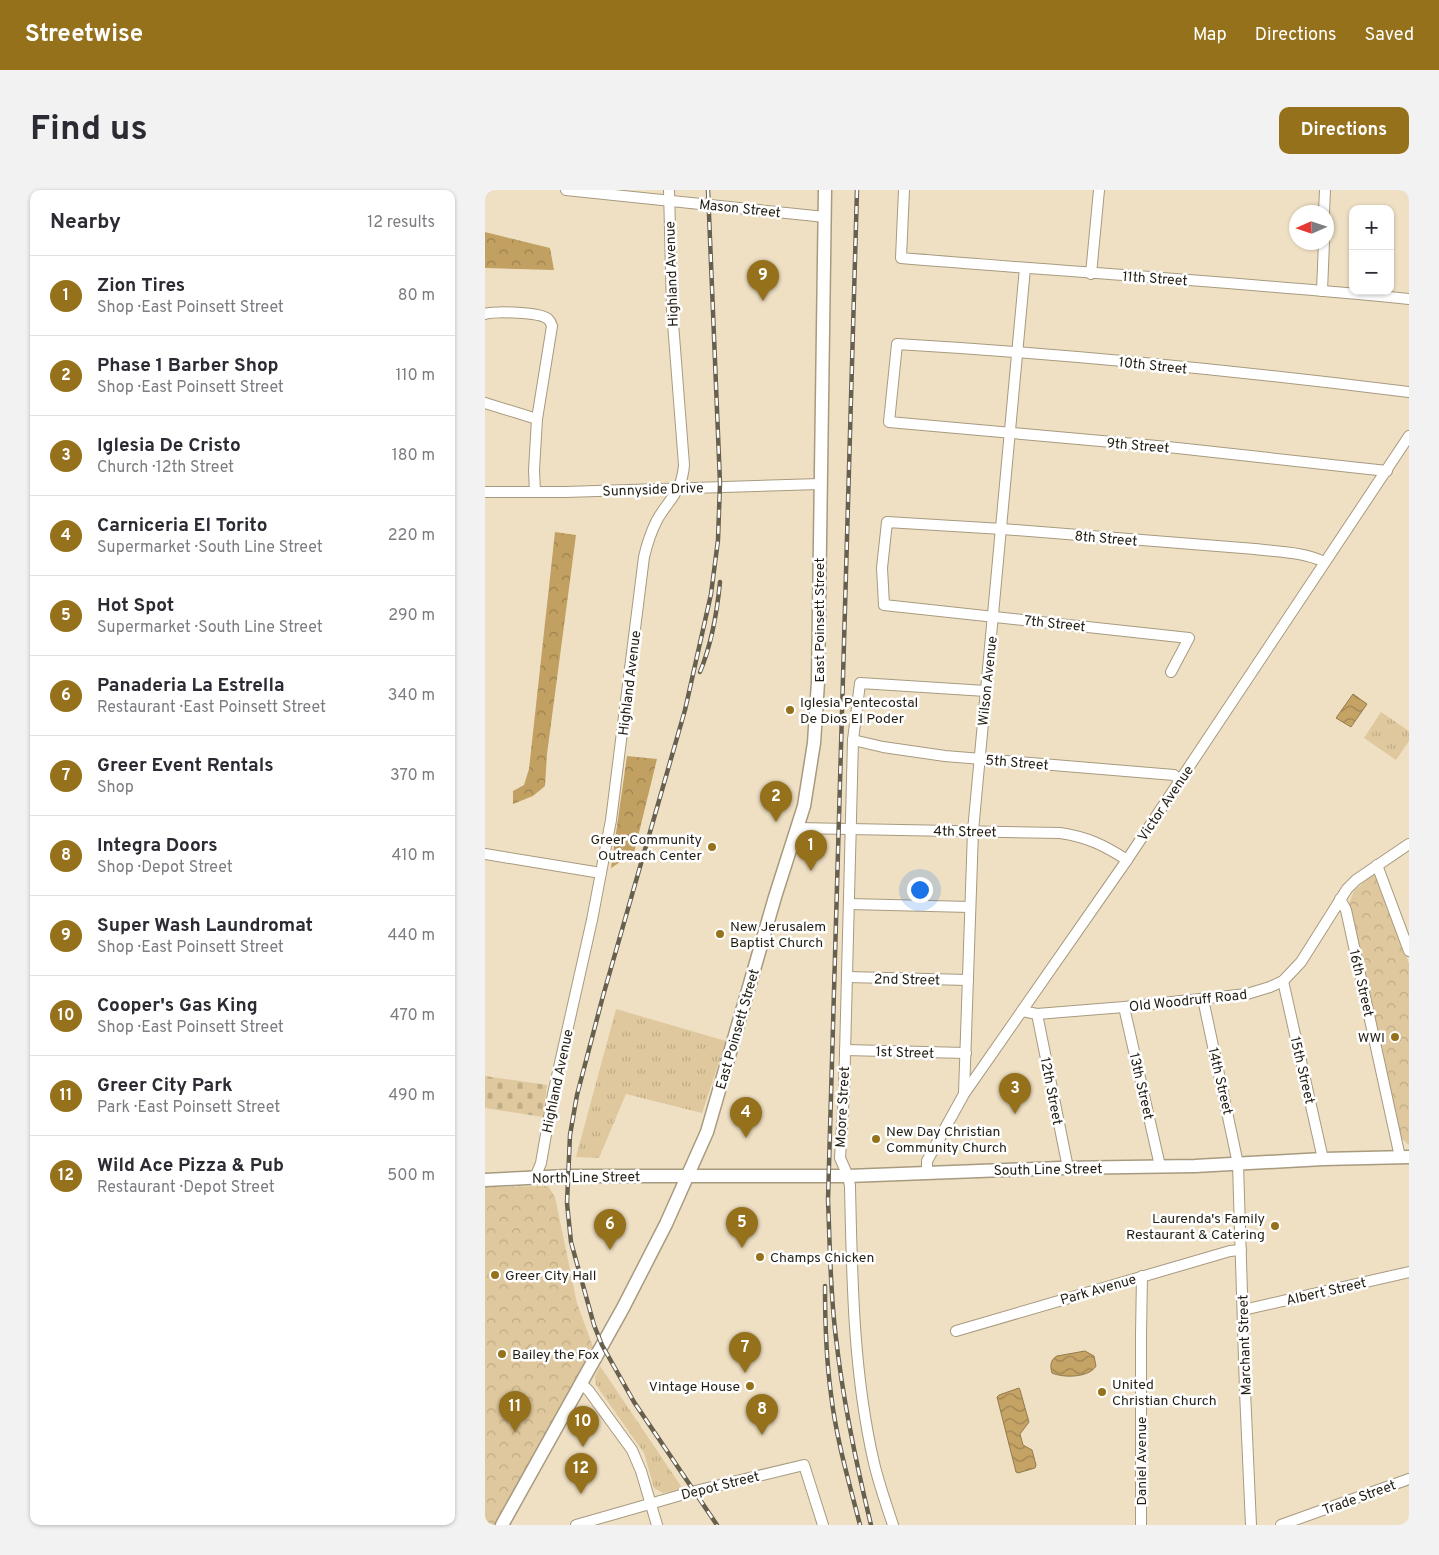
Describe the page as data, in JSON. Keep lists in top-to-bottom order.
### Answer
{
  "streets": {
    "main road": ["East Poinsett Street", "South Line Street", "North Line Street"],
    "street": [
      "Mason Street",
      "Highland Avenue",
      "11th Street",
      "10th Street",
      "9th Street",
      "Sunnyside Drive",
      "8th Street",
      "7th Street",
      "Wilson Avenue",
      "5th Street",
      "Victor Avenue",
      "4th Street",
      "2nd Street",
      "16th Street",
      "Old Woodruff Road",
      "1st Street",
      "15th Street",
      "14th Street",
      "13th Street",
      "12th Street",
      "Moore Street",
      "Park Avenue",
      "Albert Street",
      "Marchant Street",
      "Daniel Avenue",
      "Depot Street",
      "Trade Street"
    ]
  },
  "crossings": [
    ["Mason Street", "Highland Avenue"],
    ["Mason Street", "East Poinsett Street"],
    ["Highland Avenue", "Sunnyside Drive"],
    ["Highland Avenue", "North Line Street"],
    ["11th Street", "Wilson Avenue"],
    ["10th Street", "9th Street"],
    ["10th Street", "Wilson Avenue"],
    ["9th Street", "Wilson Avenue"],
    ["9th Street", "Victor Avenue"],
    ["Sunnyside Drive", "East Poinsett Street"],
    ["8th Street", "7th Street"],
    ["8th Street", "Wilson Avenue"],
    ["8th Street", "Victor Avenue"],
    ["East Poinsett Street", "4th Street"],
    ["East Poinsett Street", "South Line Street"],
    ["East Poinsett Street", "North Line Street"],
    ["7th Street", "Wilson Avenue"],
    ["Wilson Avenue", "5th Street"],
    ["Wilson Avenue", "Victor Avenue"],
    ["Wilson Avenue", "4th Street"],
    ["Wilson Avenue", "2nd Street"],
    ["Wilson Avenue", "1st Street"],
    ["Wilson Avenue", "Moore Street"],
    ["5th Street", "Victor Avenue"],
    ["5th Street", "Moore Street"],
    ["Victor Avenue", "4th Street"],
    ["Victor Avenue", "Old Woodruff Road"],
    ["Victor Avenue", "South Line Street"],
    ["4th Street", "Moore Street"],
    ["2nd Street", "Moore Street"],
    ["16th Street", "Old Woodruff Road"],
    ["16th Street", "South Line Street"],
    ["Old Woodruff Road", "15th Street"],
    ["Old Woodruff Road", "14th Street"],
    ["Old Woodruff Road", "13th Street"],
    ["Old Woodruff Road", "12th Street"],
    ["1st Street", "Moore Street"],
    ["15th Street", "South Line Street"],
    ["14th Street", "South Line Street"],
    ["14th Street", "Marchant Street"],
    ["13th Street", "South Line Street"],
    ["12th Street", "South Line Street"],
    ["Moore Street", "South Line Street"],
    ["South Line Street", "North Line Street"],
    ["South Line Street", "Marchant Street"],
    ["Park Avenue", "Marchant Street"],
    ["Park Avenue", "Daniel Avenue"],
    ["Albert Street", "Marchant Street"]
  ],
  "places": [
    "Iglesia Pentecostal De Dios El Poder",
    "Greer Community Outreach Center",
    "New Jerusalem Baptist Church",
    "WWI",
    "New Day Christian Community Church",
    "Laurenda's Family Restaurant & Catering",
    "Champs Chicken",
    "Greer City Hall",
    "Bailey the Fox",
    "Vintage House",
    "United Christian Church"
  ],
  "north": "left",
  "page": {
    "header": "Streetwise",
    "nav": ["Map", "Directions", "Saved"],
    "buttons": "Directions",
    "title": "Find us",
    "heading": ["Nearby", "12 results"],
    "map_buttons": ["+", "−"],
    "list": [
      {
        "mark": "1",
        "name": "Zion Tires",
        "note": "Shop · East Poinsett Street",
        "value": "80 m"
      },
      {
        "mark": "2",
        "name": "Phase 1 Barber Shop",
        "note": "Shop · East Poinsett Street",
        "value": "110 m"
      },
      {
        "mark": "3",
        "name": "Iglesia De Cristo",
        "note": "Church · 12th Street",
        "value": "180 m"
      },
      {
        "mark": "4",
        "name": "Carniceria El Torito",
        "note": "Supermarket · South Line Street",
        "value": "220 m"
      },
      {
        "mark": "5",
        "name": "Hot Spot",
        "note": "Supermarket · South Line Street",
        "value": "290 m"
      },
      {
        "mark": "6",
        "name": "Panaderia La Estrella",
        "note": "Restaurant · East Poinsett Street",
        "value": "340 m"
      },
      {
        "mark": "7",
        "name": "Greer Event Rentals",
        "note": "Shop",
        "value": "370 m"
      },
      {
        "mark": "8",
        "name": "Integra Doors",
        "note": "Shop · Depot Street",
        "value": "410 m"
      },
      {
        "mark": "9",
        "name": "Super Wash Laundromat",
        "note": "Shop · East Poinsett Street",
        "value": "440 m"
      },
      {
        "mark": "10",
        "name": "Cooper's Gas King",
        "note": "Shop · East Poinsett Street",
        "value": "470 m"
      },
      {
        "mark": "11",
        "name": "Greer City Park",
        "note": "Park · East Poinsett Street",
        "value": "490 m"
      },
      {
        "mark": "12",
        "name": "Wild Ace Pizza & Pub",
        "note": "Restaurant · Depot Street",
        "value": "500 m"
      }
    ],
    "pins": [
      "9",
      "2",
      "1",
      "3",
      "4",
      "5",
      "6",
      "7",
      "11",
      "8",
      "10",
      "12"
    ]
  }
}
